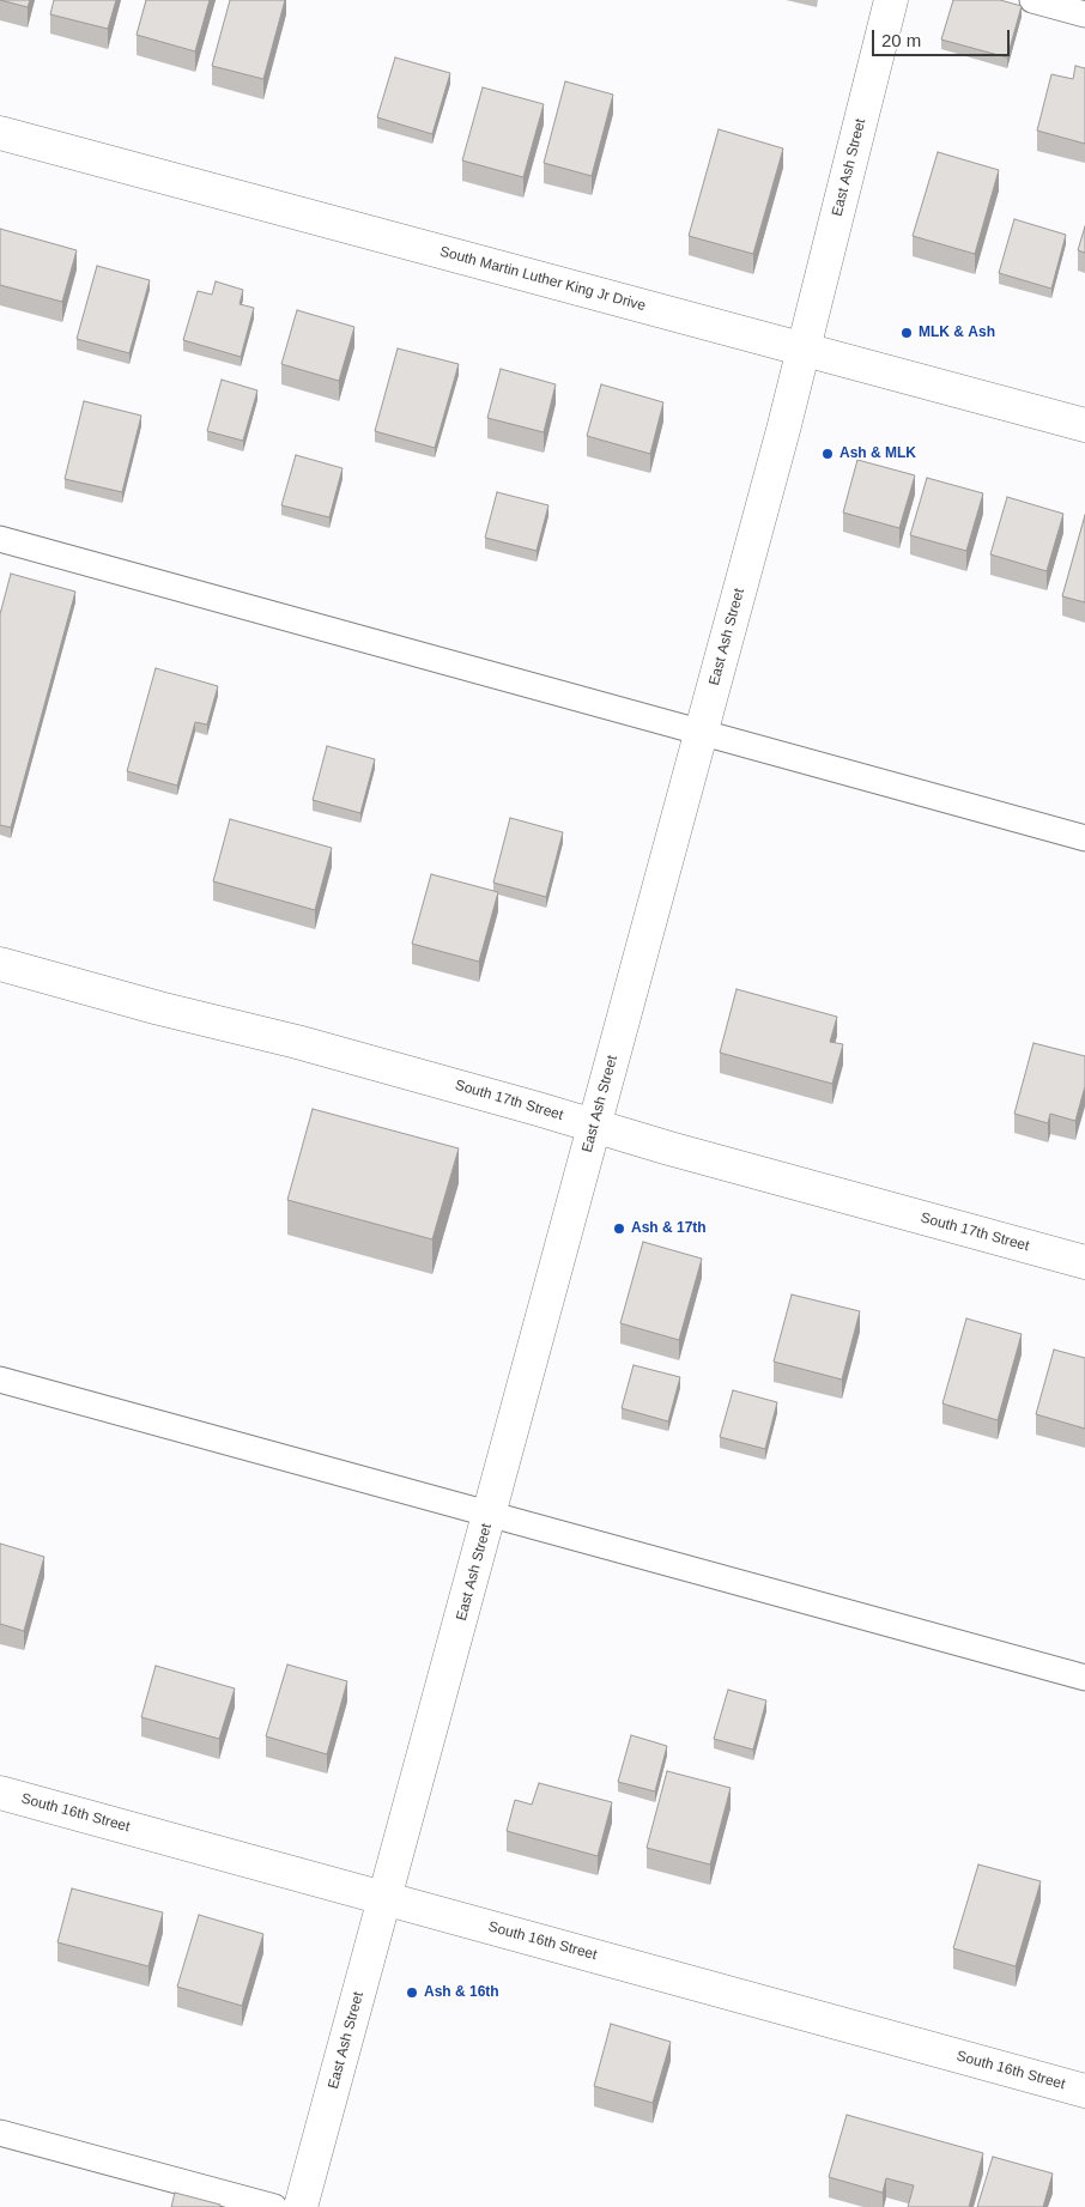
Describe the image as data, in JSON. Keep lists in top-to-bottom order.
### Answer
{
  "streets": {
    "street": [
      "East Ash Street",
      "South Martin Luther King Jr Drive",
      "South 17th Street",
      "South 16th Street"
    ]
  },
  "crossings": [
    ["East Ash Street", "South Martin Luther King Jr Drive"],
    ["East Ash Street", "South 17th Street"],
    ["East Ash Street", "South 16th Street"]
  ],
  "places": [
    "MLK & Ash",
    "Ash & MLK",
    "Ash & 17th",
    "Ash & 16th"
  ],
  "scale_bar": "20 m"
}
